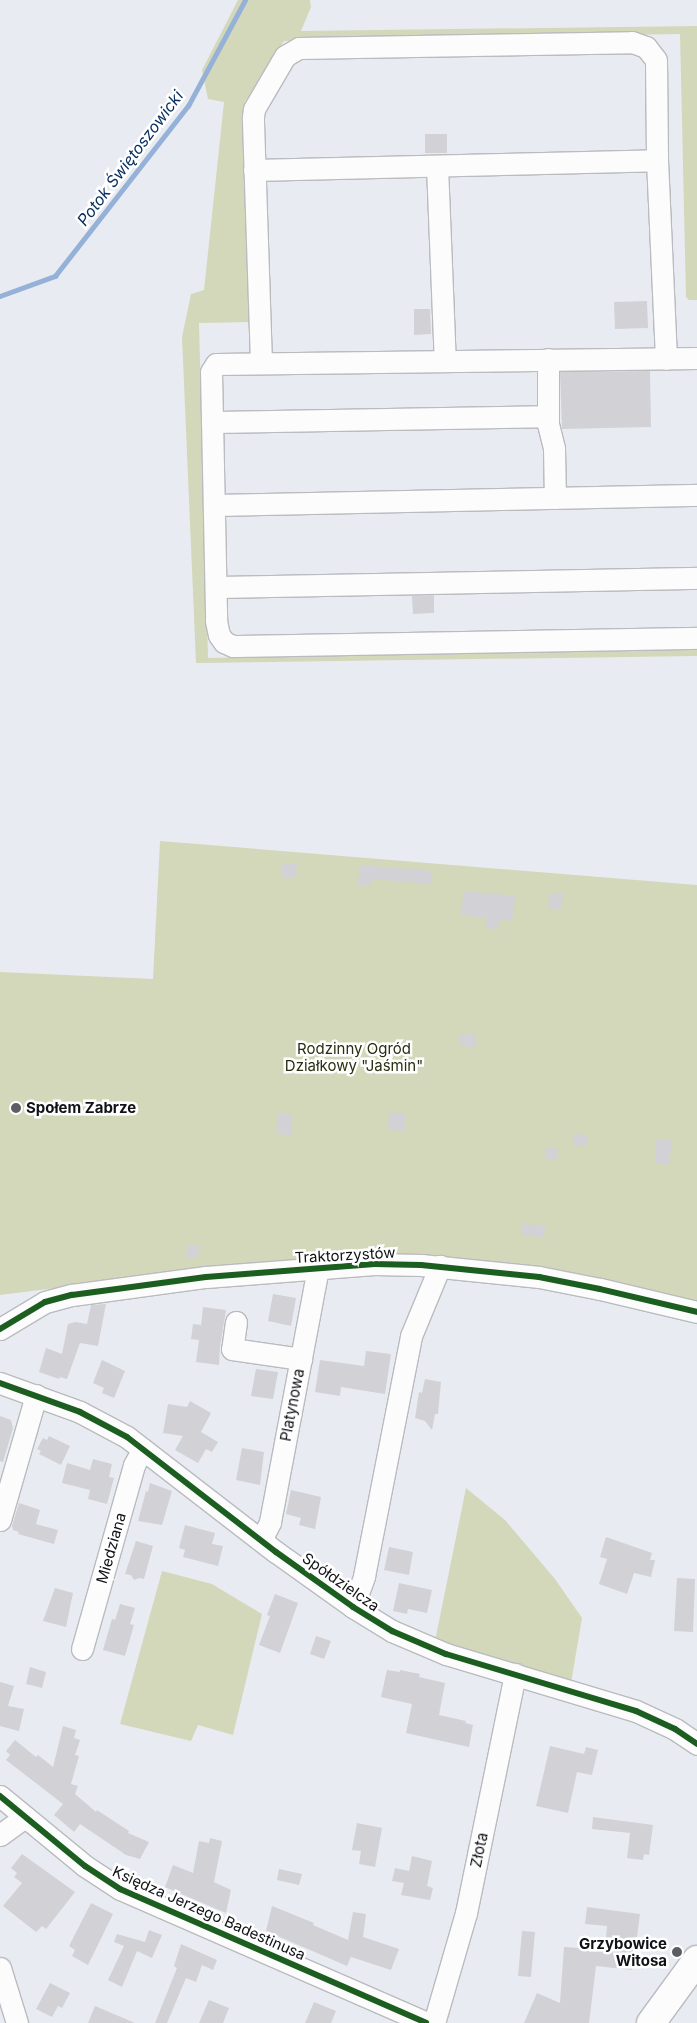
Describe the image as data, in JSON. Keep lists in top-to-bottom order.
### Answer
{
  "streets": {
    "street": [
      "Traktorzystów",
      "Platynowa",
      "Miedziana",
      "Spółdzielcza",
      "Złota",
      "Księdza Jerzego Badestinusa"
    ]
  },
  "crossings": [
    ["Traktorzystów", "Platynowa"],
    ["Platynowa", "Spółdzielcza"],
    ["Miedziana", "Spółdzielcza"],
    ["Spółdzielcza", "Złota"]
  ],
  "water": ["Potok Świętoszowicki"],
  "parks": ["Rodzinny Ogród Działkowy \"Jaśmin\""],
  "places": ["Społem Zabrze", "Grzybowice Witosa"]
}
